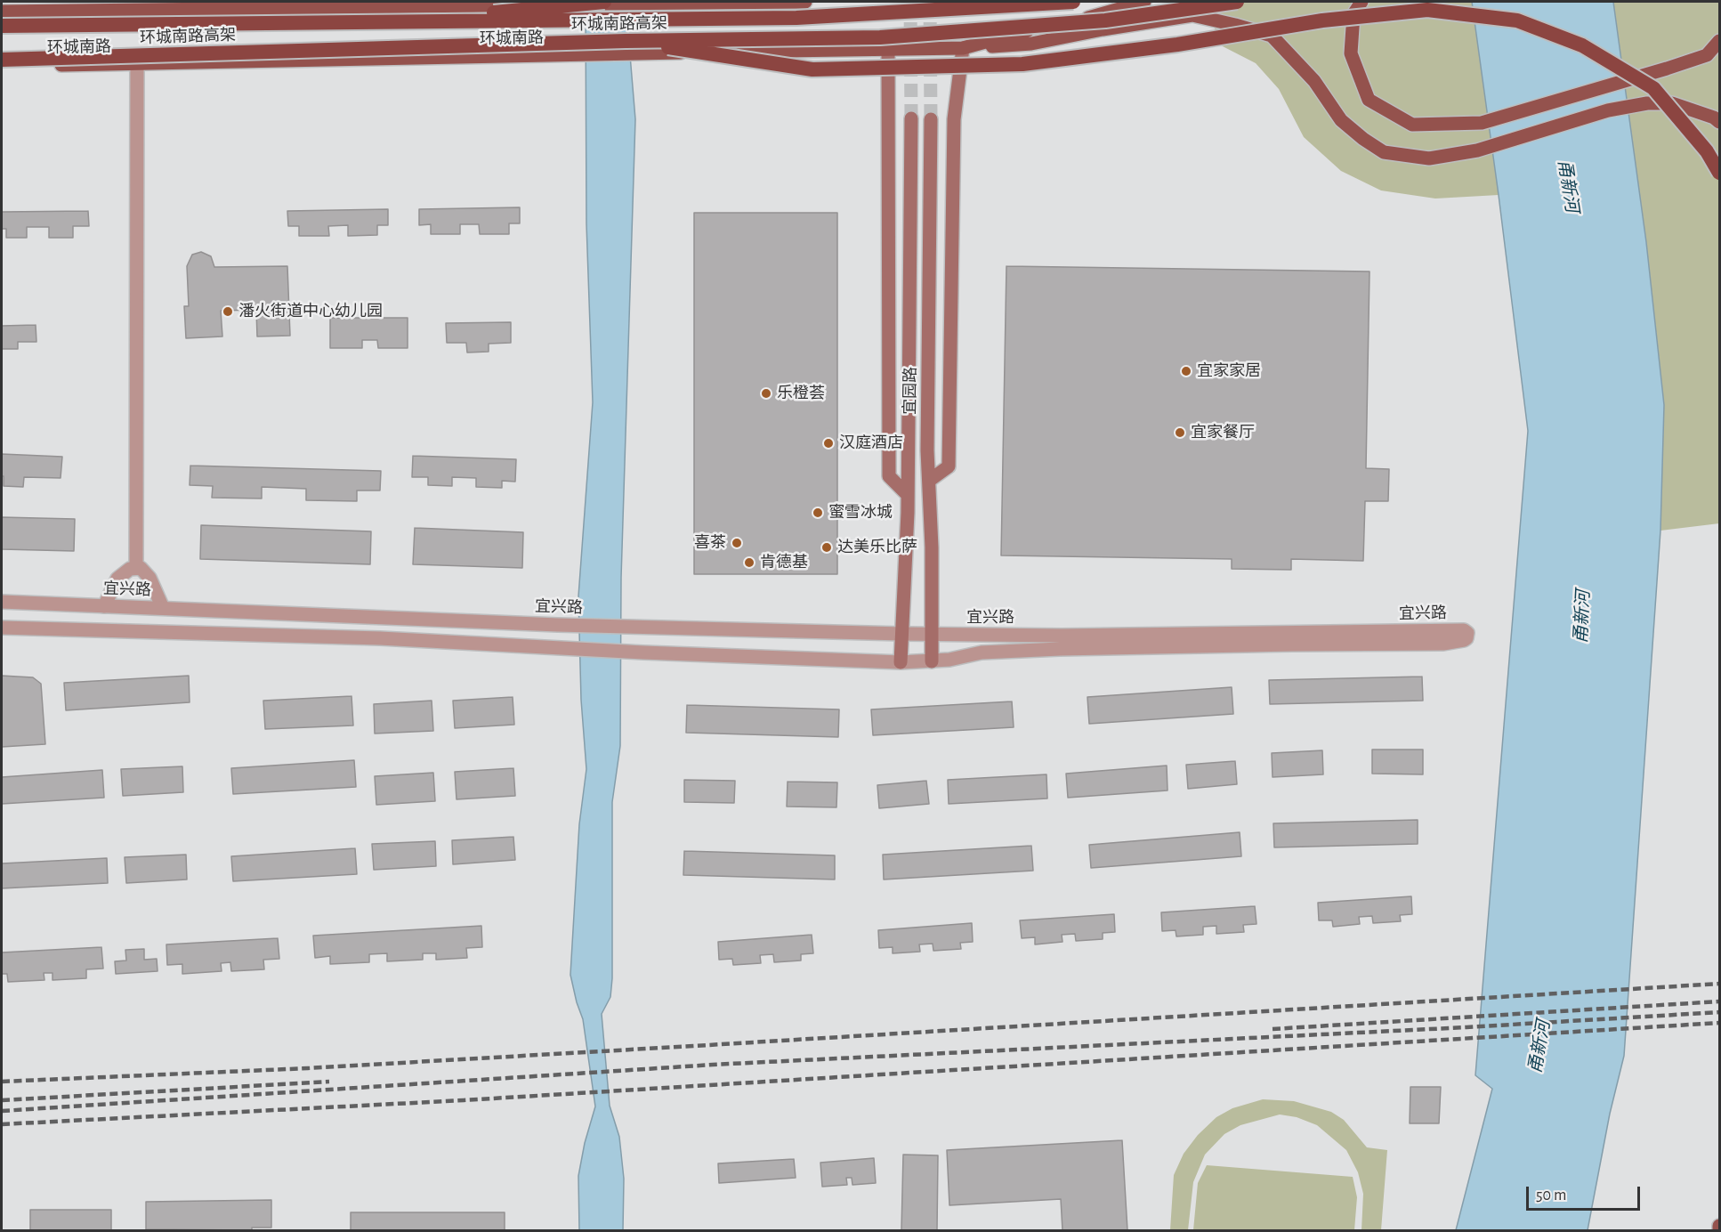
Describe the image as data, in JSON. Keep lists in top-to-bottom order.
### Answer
{
  "streets": {
    "highway": ["环城南路高架"],
    "main road": ["环城南路", "宜园路"],
    "street": ["宜兴路"]
  },
  "crossings": [
    ["环城南路", "宜园路"],
    ["宜园路", "宜兴路"]
  ],
  "water": ["甬新河"],
  "places": [
    "潘火街道中心幼儿园",
    "宜家家居",
    "乐橙荟",
    "宜家餐厅",
    "汉庭酒店",
    "蜜雪冰城",
    "喜茶",
    "达美乐比萨",
    "肯德基"
  ],
  "scale_bar": "50 m"
}
